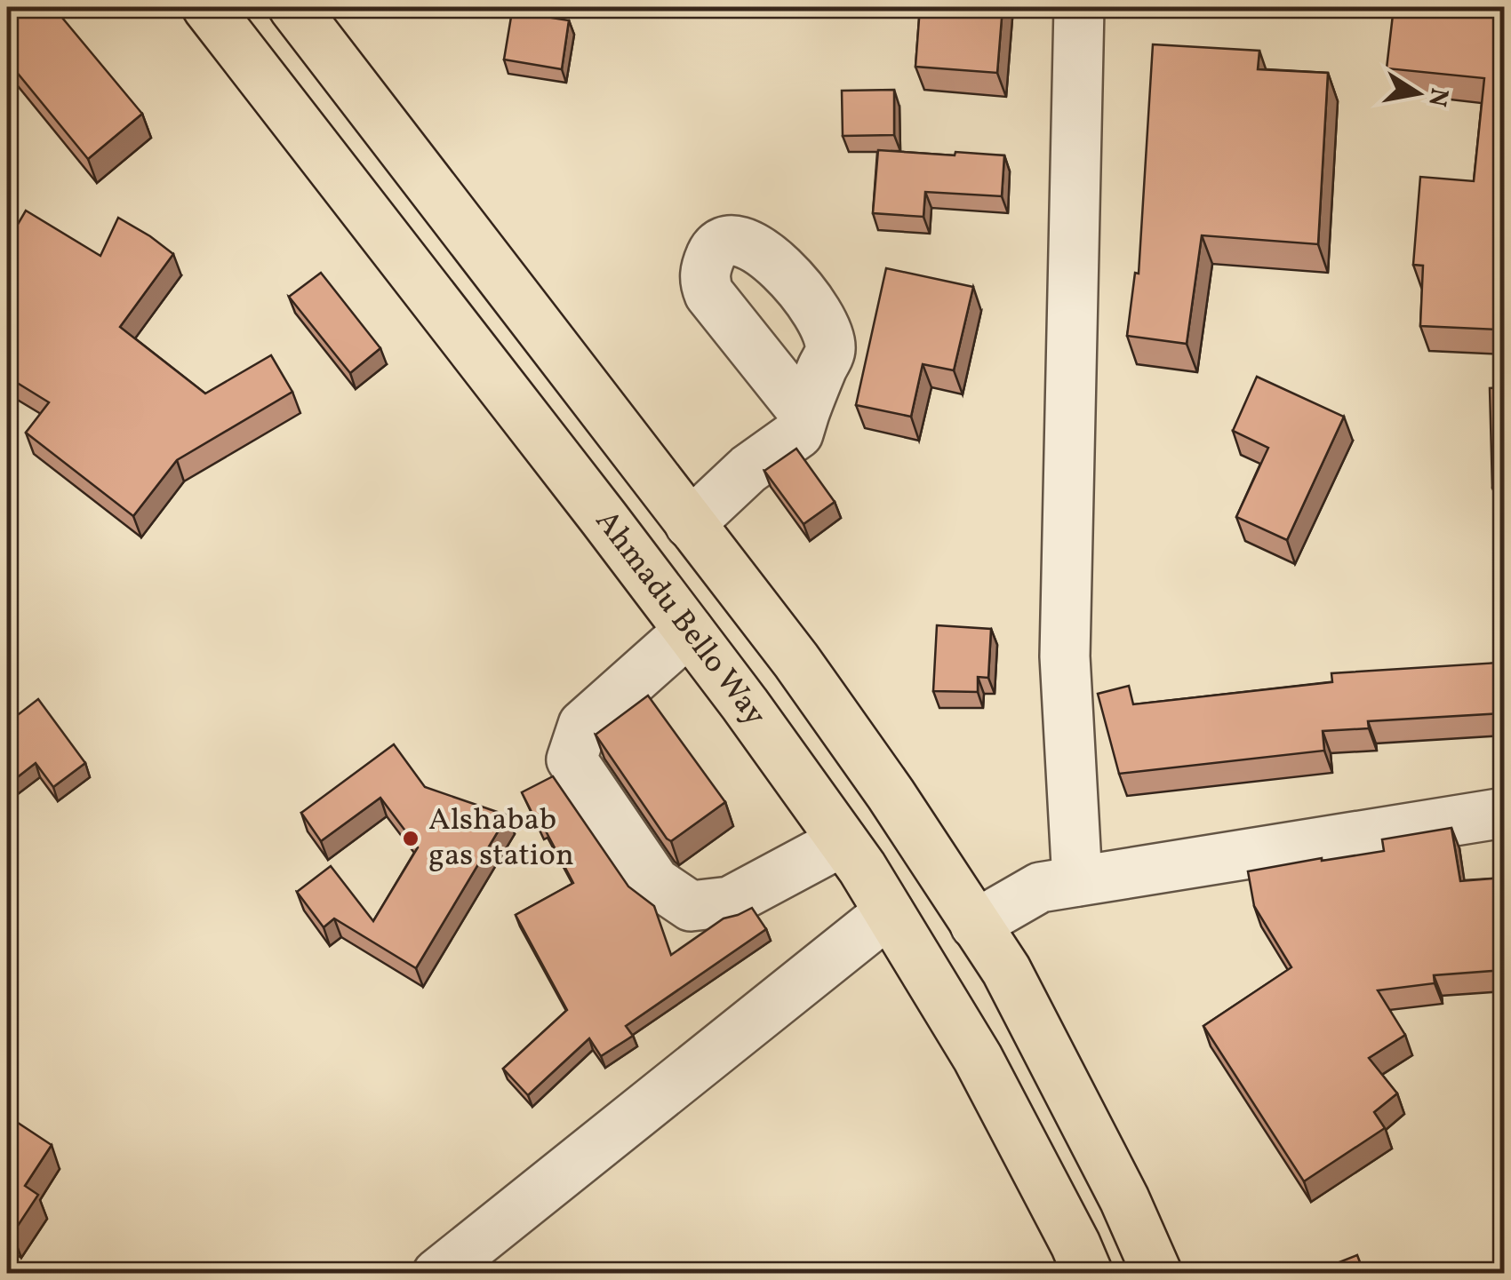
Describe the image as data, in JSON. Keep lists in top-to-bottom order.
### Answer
{
  "streets": {
    "main road": ["Ahmadu Bello Way"]
  },
  "places": ["Alshabab gas station"],
  "north": "right"
}
